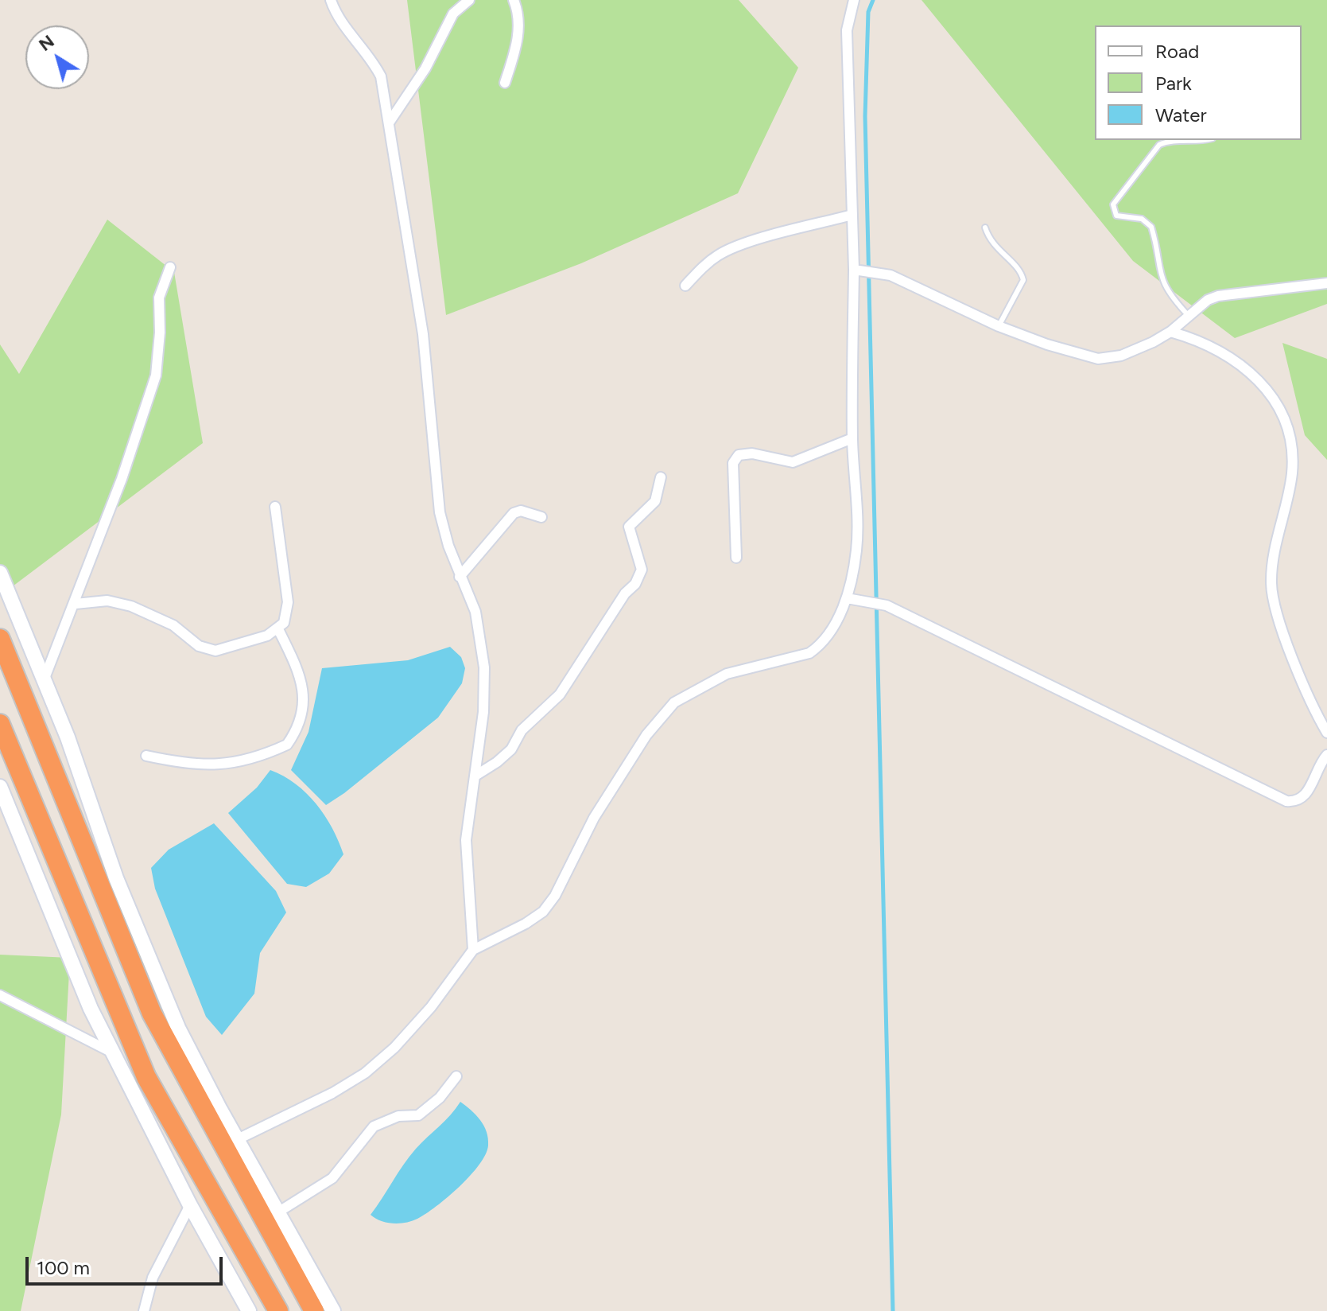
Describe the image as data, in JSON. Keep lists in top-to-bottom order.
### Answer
{
  "legend": ["Road", "Park", "Water"],
  "scale_bar": "100 m",
  "north": "top left"
}
